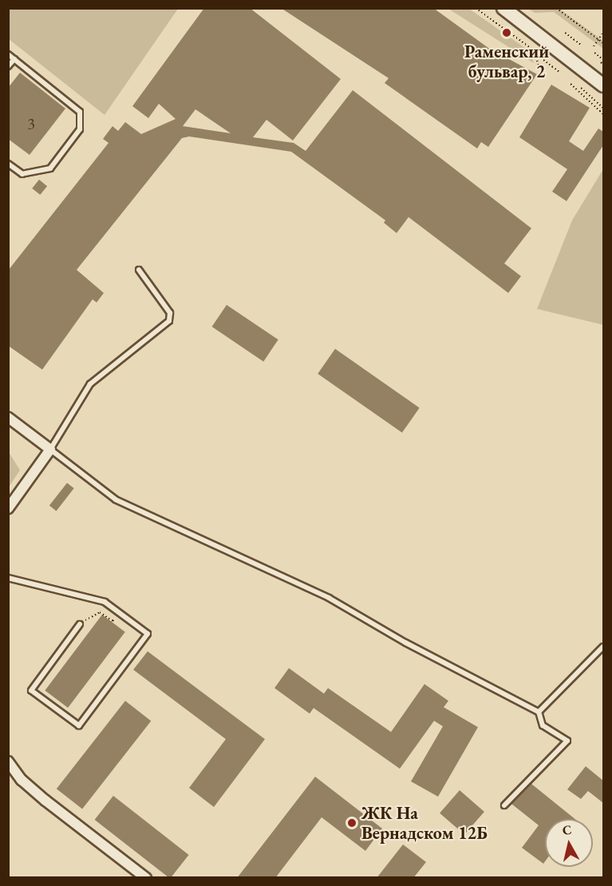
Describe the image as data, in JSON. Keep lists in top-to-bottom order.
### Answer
{
  "places": ["Раменский бульвар, 2", "ЖК На Вернадском 12Б"],
  "house_numbers": ["3"],
  "north": "top"
}
